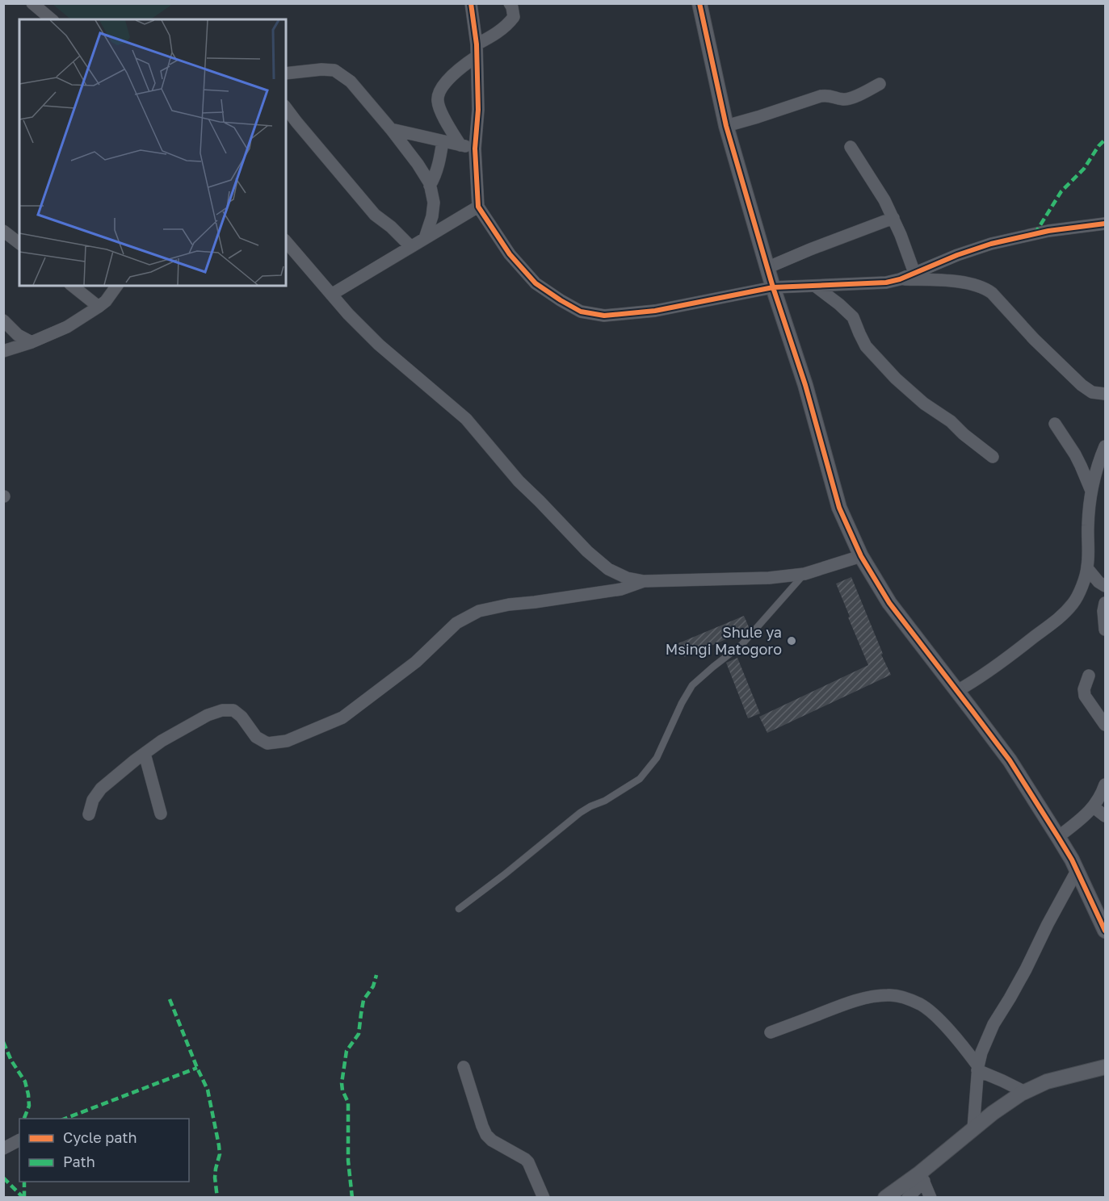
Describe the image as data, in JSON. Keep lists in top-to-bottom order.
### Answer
{
  "places": ["Shule ya Msingi Matogoro"],
  "legend": ["Cycle path", "Path"]
}
